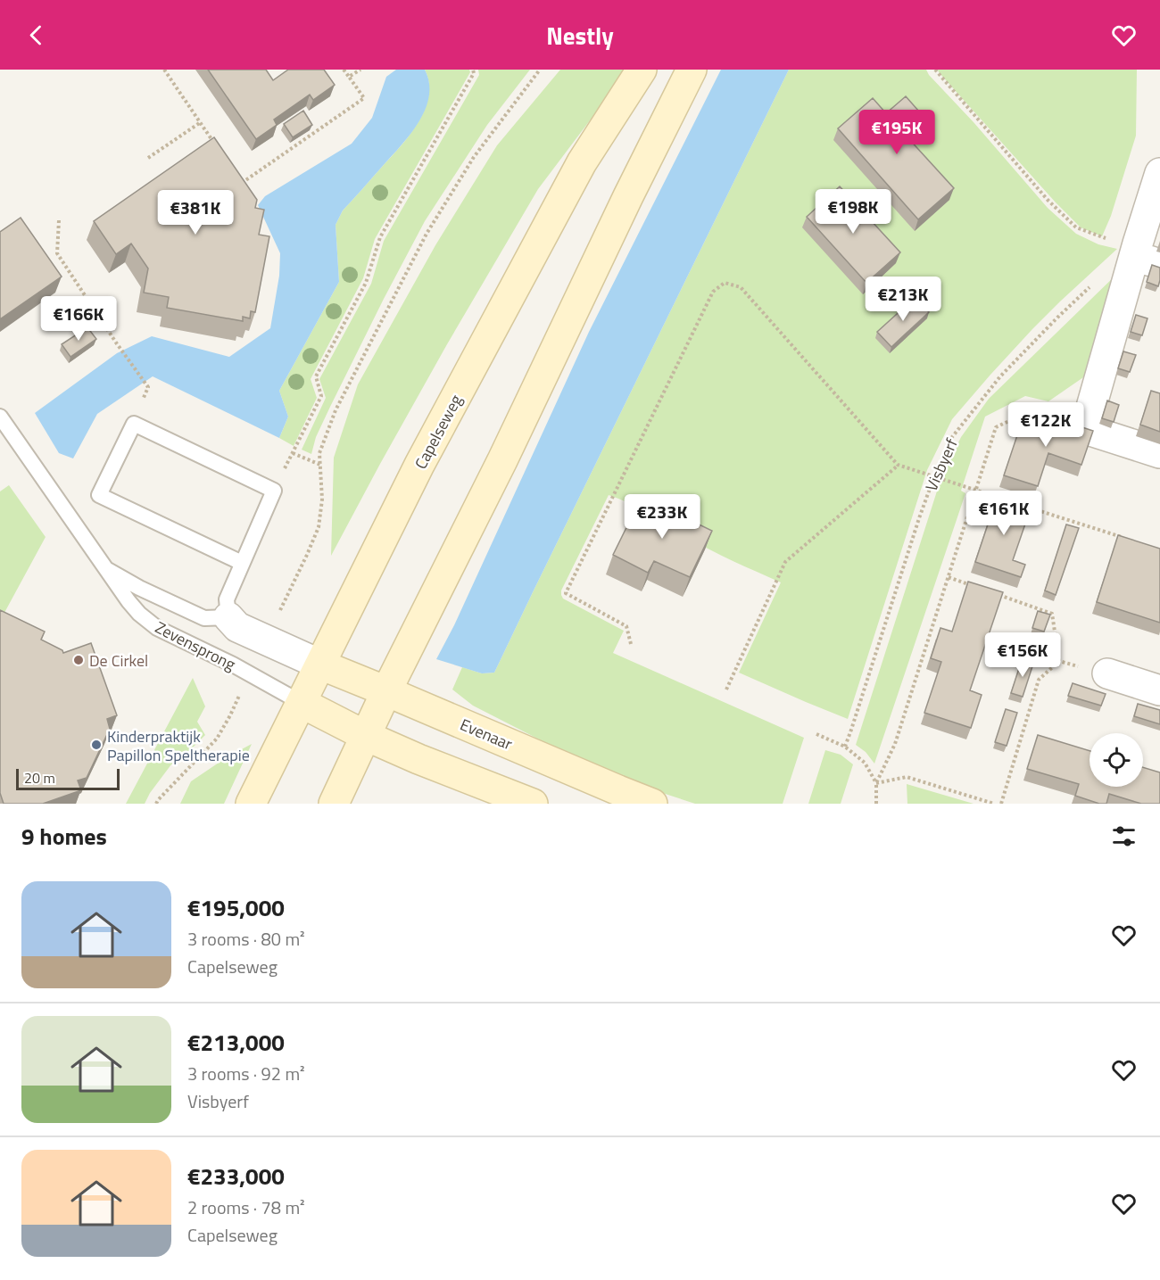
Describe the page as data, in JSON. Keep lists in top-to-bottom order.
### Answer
{
  "streets": {
    "main road": ["Capelseweg", "Evenaar"],
    "lane": ["Zevensprong"],
    "path": ["Visbyerf"]
  },
  "crossings": [
    ["Capelseweg", "Zevensprong"],
    ["Capelseweg", "Evenaar"]
  ],
  "places": ["De Cirkel", "Kinderpraktijk Papillon Speltherapie"],
  "scale_bar": "20 m",
  "page": {
    "header": "Nestly",
    "price": [
      "€195K",
      "€198K",
      "€381K",
      "€213K",
      "€166K",
      "€122K",
      "€161K",
      "€233K",
      "€156K"
    ],
    "scale": "20 m",
    "heading": "9 homes",
    "list": [
      {
        "name": "€195,000",
        "note": "3 rooms · 80 m² · Capelseweg"
      },
      {
        "name": "€213,000",
        "note": "3 rooms · 92 m² · Visbyerf"
      },
      {
        "name": "€233,000",
        "note": "2 rooms · 78 m² · Capelseweg"
      }
    ]
  }
}
